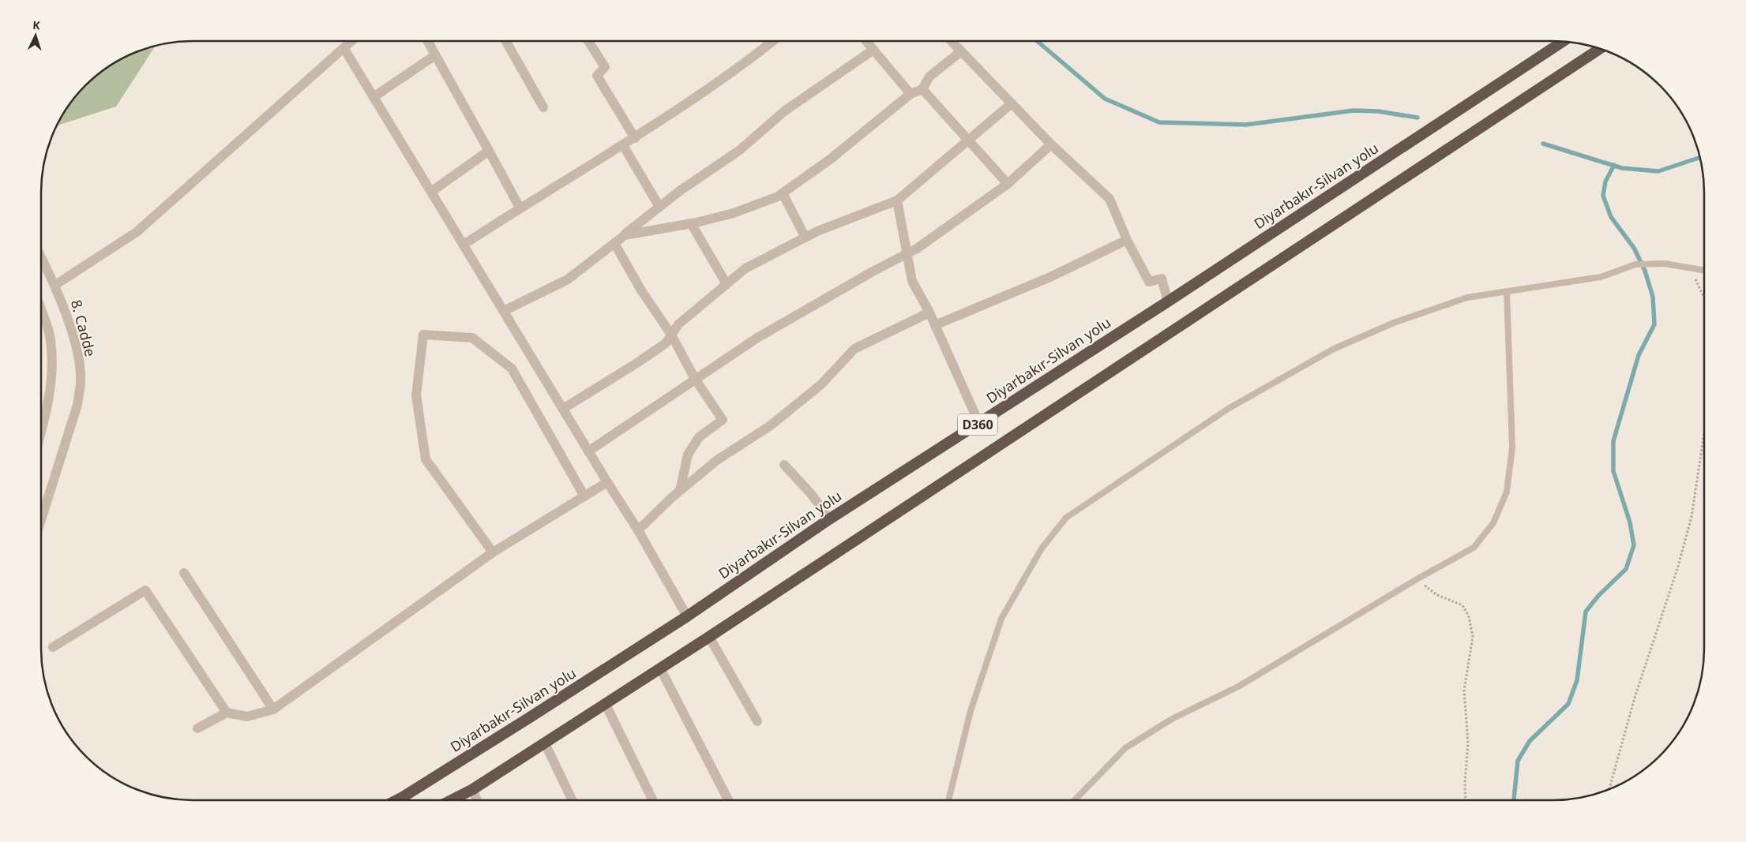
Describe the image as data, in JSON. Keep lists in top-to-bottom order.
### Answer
{
  "streets": {
    "highway": ["Diyarbakır-Silvan yolu", "D360"],
    "street": ["8. Cadde"]
  },
  "north": "top"
}
